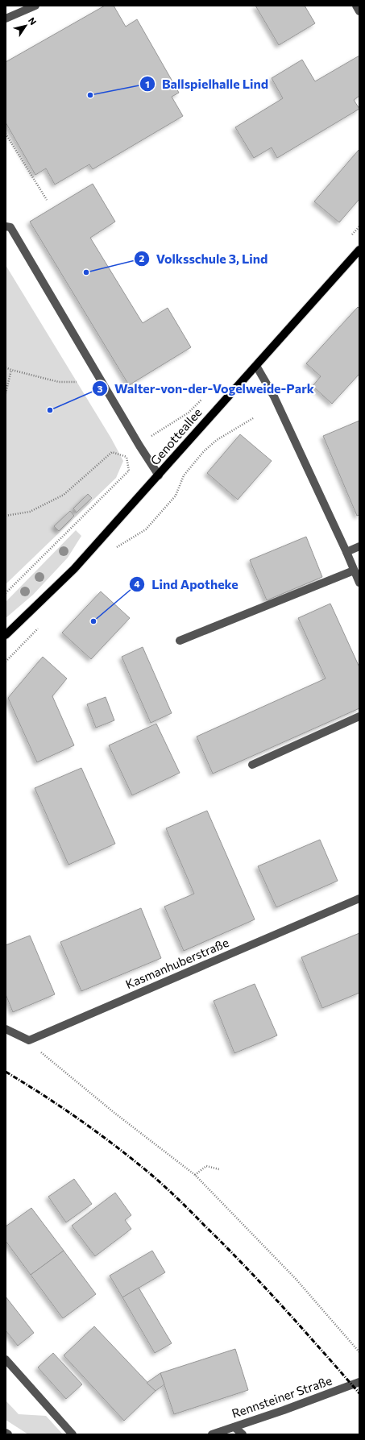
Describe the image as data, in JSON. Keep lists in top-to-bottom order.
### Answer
{
  "streets": {
    "main road": ["Genotteallee"],
    "street": ["Kasmanhuberstraße", "Rennsteiner Straße"]
  },
  "places": [
    "Ballspielhalle Lind",
    "Volksschule 3, Lind",
    "Walter-von-der-Vogelweide-Park",
    "Lind Apotheke"
  ],
  "north": "top right"
}
